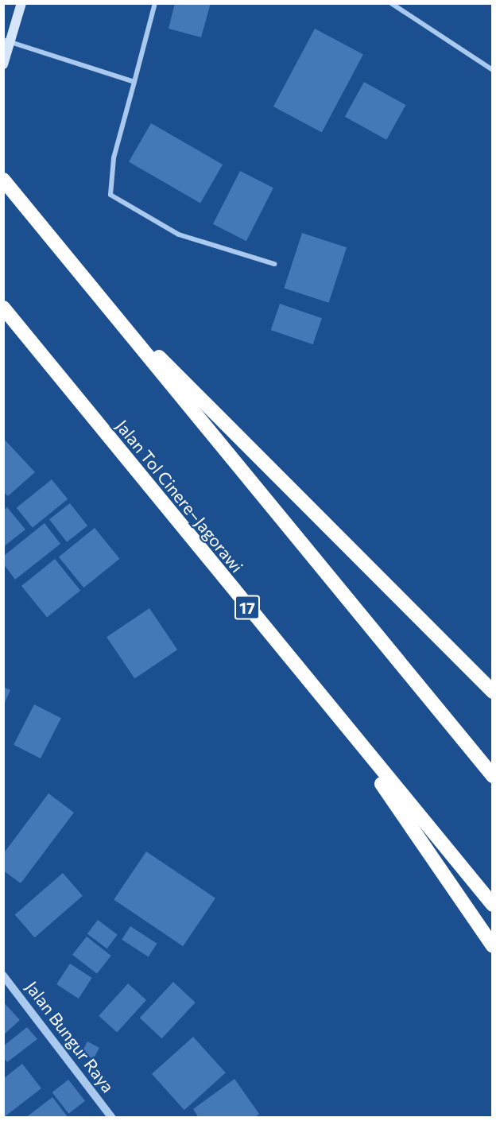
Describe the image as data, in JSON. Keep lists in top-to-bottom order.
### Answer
{
  "streets": {
    "highway": ["Jalan Tol Cinere–Jagorawi", "17"],
    "street": ["Jalan Bungur Raya"]
  }
}
